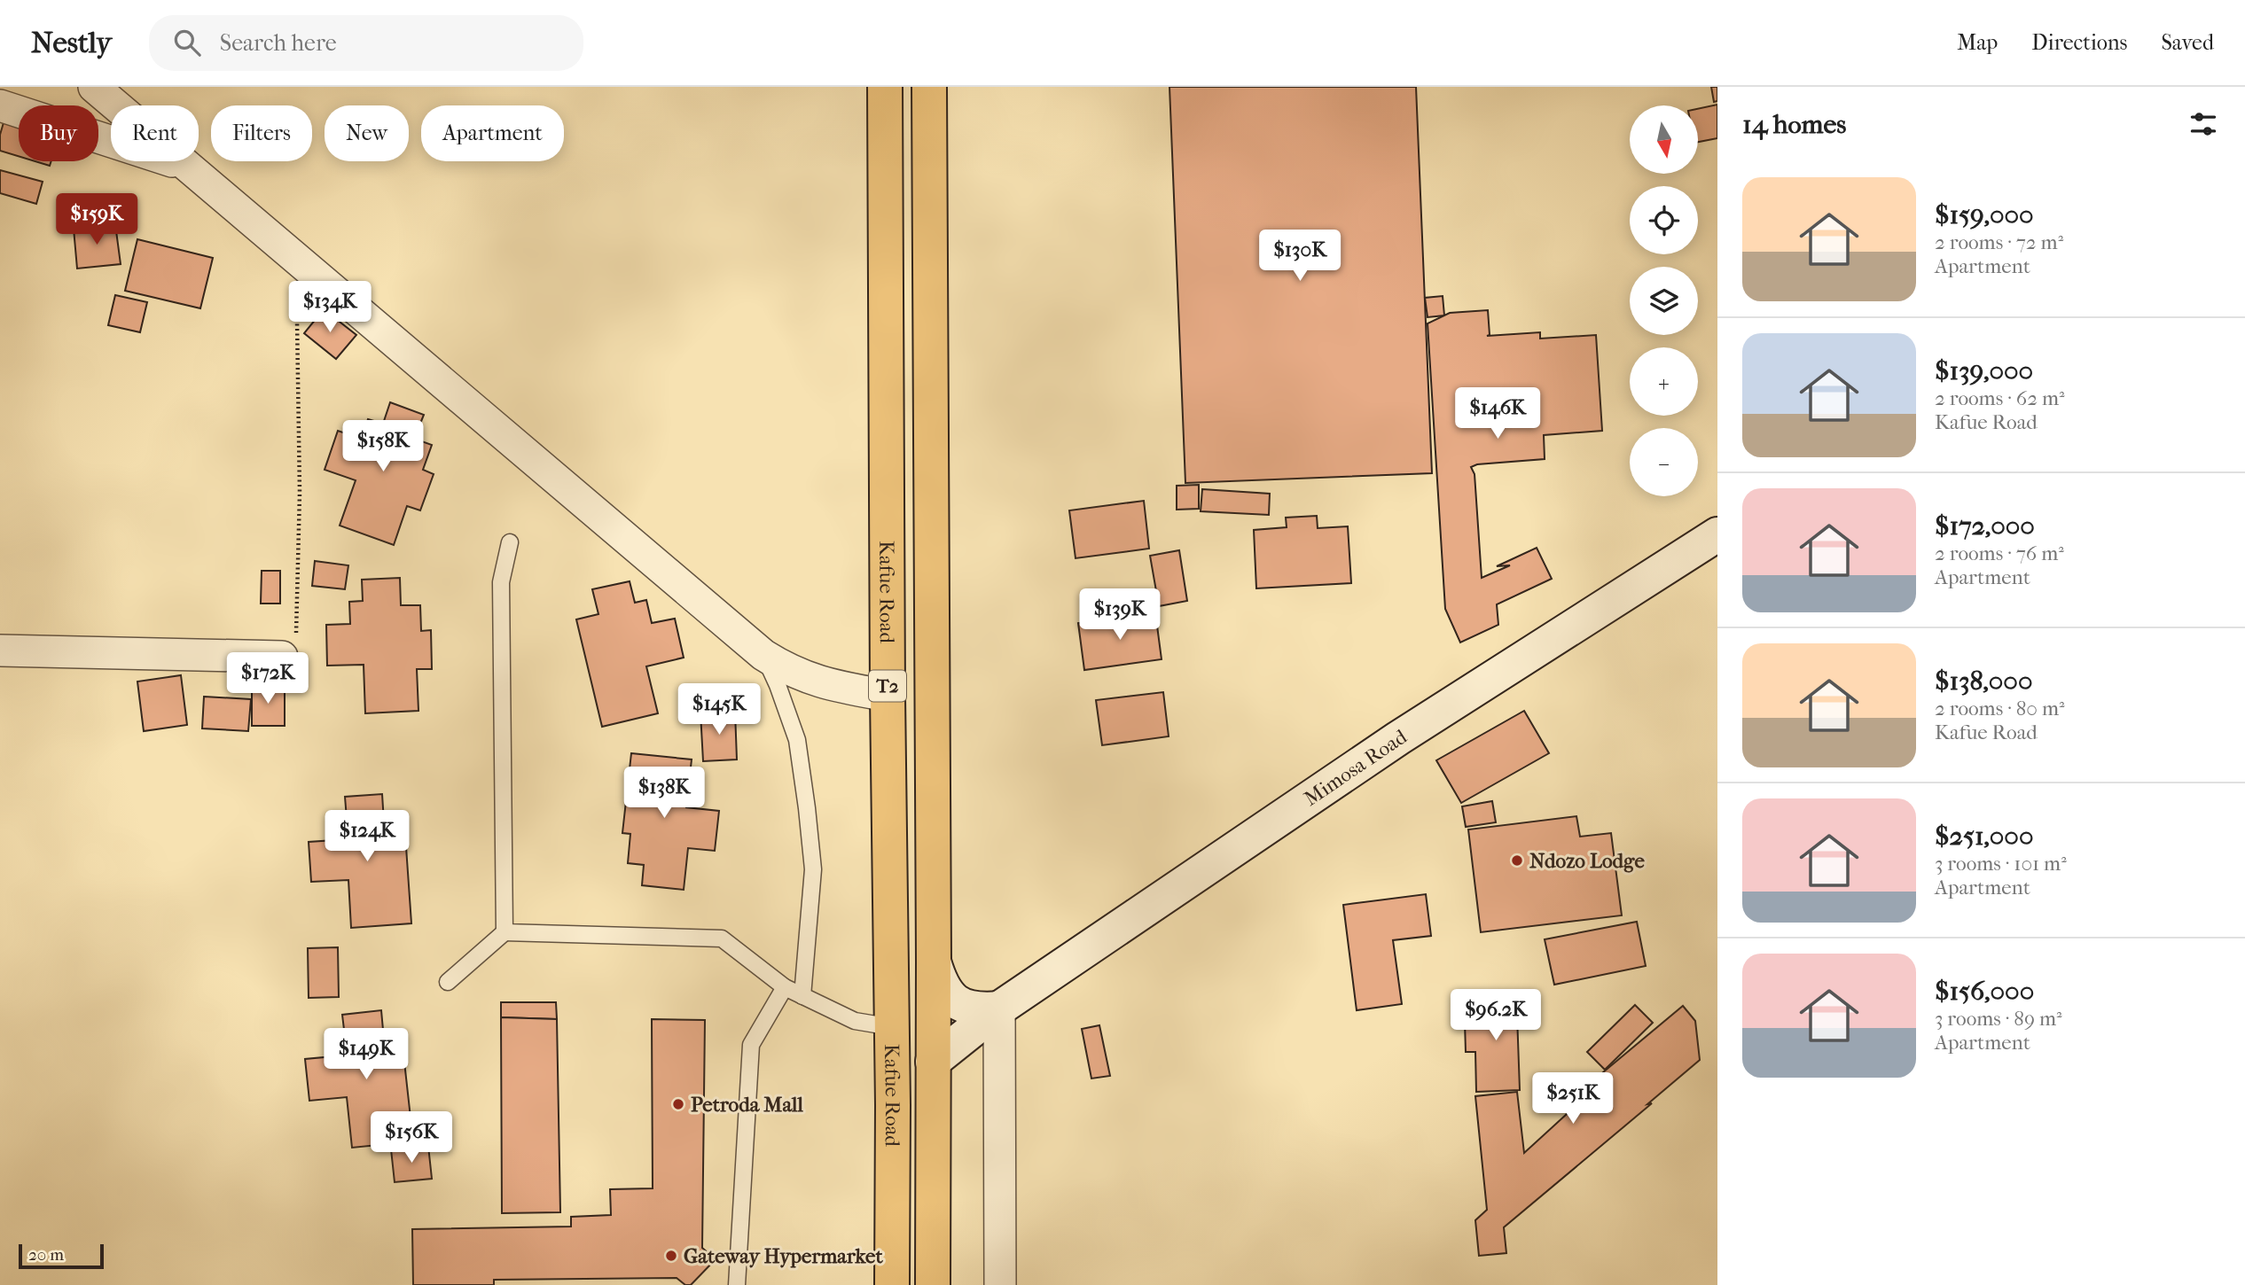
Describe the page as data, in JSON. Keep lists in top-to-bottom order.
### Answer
{
  "streets": {
    "highway": ["Kafue Road", "T2"],
    "street": ["Mimosa Road"]
  },
  "crossings": [
    ["Kafue Road", "Mimosa Road"]
  ],
  "places": ["Ndozo Lodge", "Petroda Mall", "Gateway Hypermarket"],
  "scale_bar": "20 m",
  "north": "bottom",
  "page": {
    "header": "Nestly",
    "search": "Search here",
    "nav": ["Map", "Directions", "Saved"],
    "heading": "14 homes",
    "map_buttons": ["+", "−"],
    "chip": [
      "Buy",
      "Rent",
      "Filters",
      "New",
      "Apartment"
    ],
    "list": [
      {
        "name": "$159,000",
        "note": "2 rooms · 72 m² · Apartment"
      },
      {
        "name": "$139,000",
        "note": "2 rooms · 62 m² · Kafue Road"
      },
      {
        "name": "$172,000",
        "note": "2 rooms · 76 m² · Apartment"
      },
      {
        "name": "$138,000",
        "note": "2 rooms · 80 m² · Kafue Road"
      },
      {
        "name": "$251,000",
        "note": "3 rooms · 101 m² · Apartment"
      },
      {
        "name": "$156,000",
        "note": "3 rooms · 89 m² · Apartment"
      }
    ],
    "price": [
      "$159K",
      "$130K",
      "$134K",
      "$146K",
      "$158K",
      "$139K",
      "$172K",
      "$145K",
      "$138K",
      "$124K",
      "$96.2K",
      "$149K",
      "$251K",
      "$156K"
    ],
    "scale": "20 m"
  }
}
